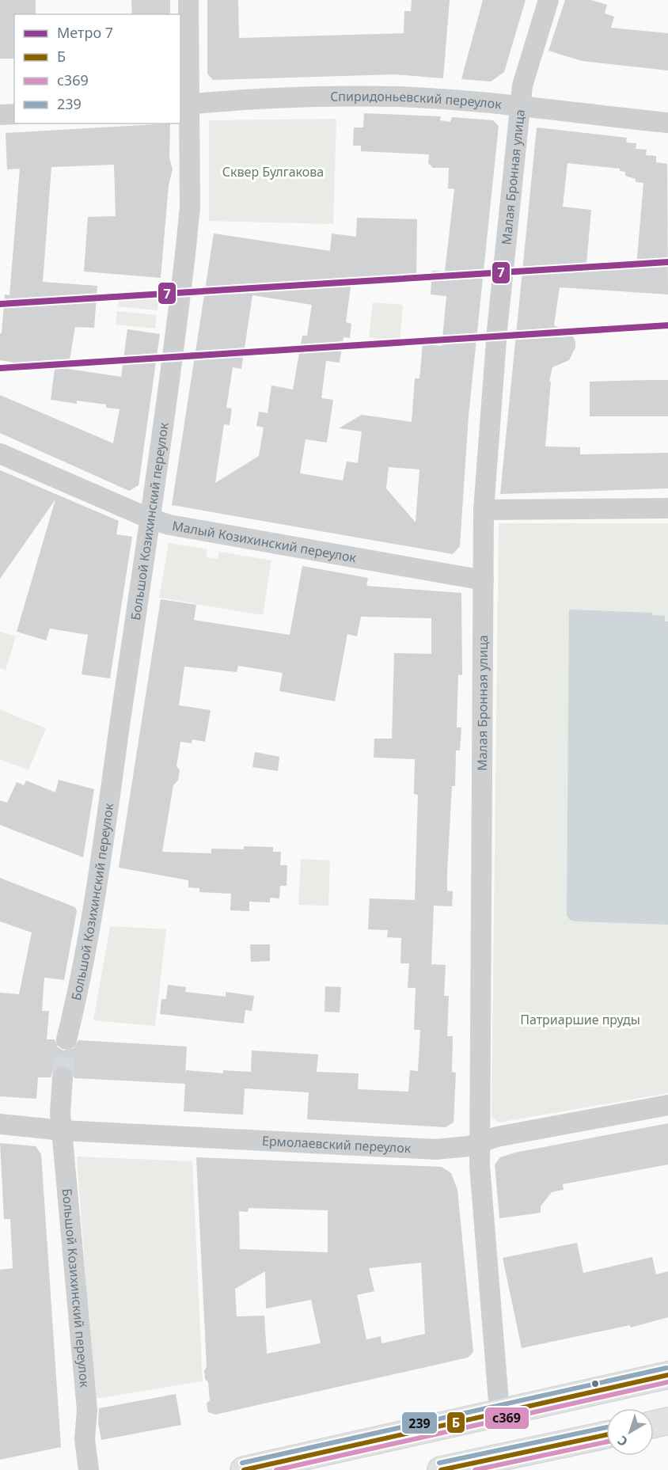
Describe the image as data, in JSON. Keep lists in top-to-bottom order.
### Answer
{
  "streets": {
    "street": [
      "Спиридоньевский переулок",
      "Малая Бронная улица",
      "Большой Козихинский переулок",
      "Малый Козихинский переулок",
      "Ермолаевский переулок"
    ]
  },
  "crossings": [
    ["Спиридоньевский переулок", "Малая Бронная улица"],
    ["Спиридоньевский переулок", "Большой Козихинский переулок"],
    ["Малая Бронная улица", "Малый Козихинский переулок"],
    ["Малая Бронная улица", "Ермолаевский переулок"],
    ["Большой Козихинский переулок", "Малый Козихинский переулок"],
    ["Большой Козихинский переулок", "Ермолаевский переулок"]
  ],
  "parks": ["Сквер Булгакова", "Патриаршие пруды"],
  "lines": [
    "metro line 7",
    "transit line 239",
    "transit line Б",
    "transit line с369"
  ],
  "legend": [
    "Метро 7",
    "Б",
    "с369",
    "239"
  ],
  "north": "bottom left"
}
